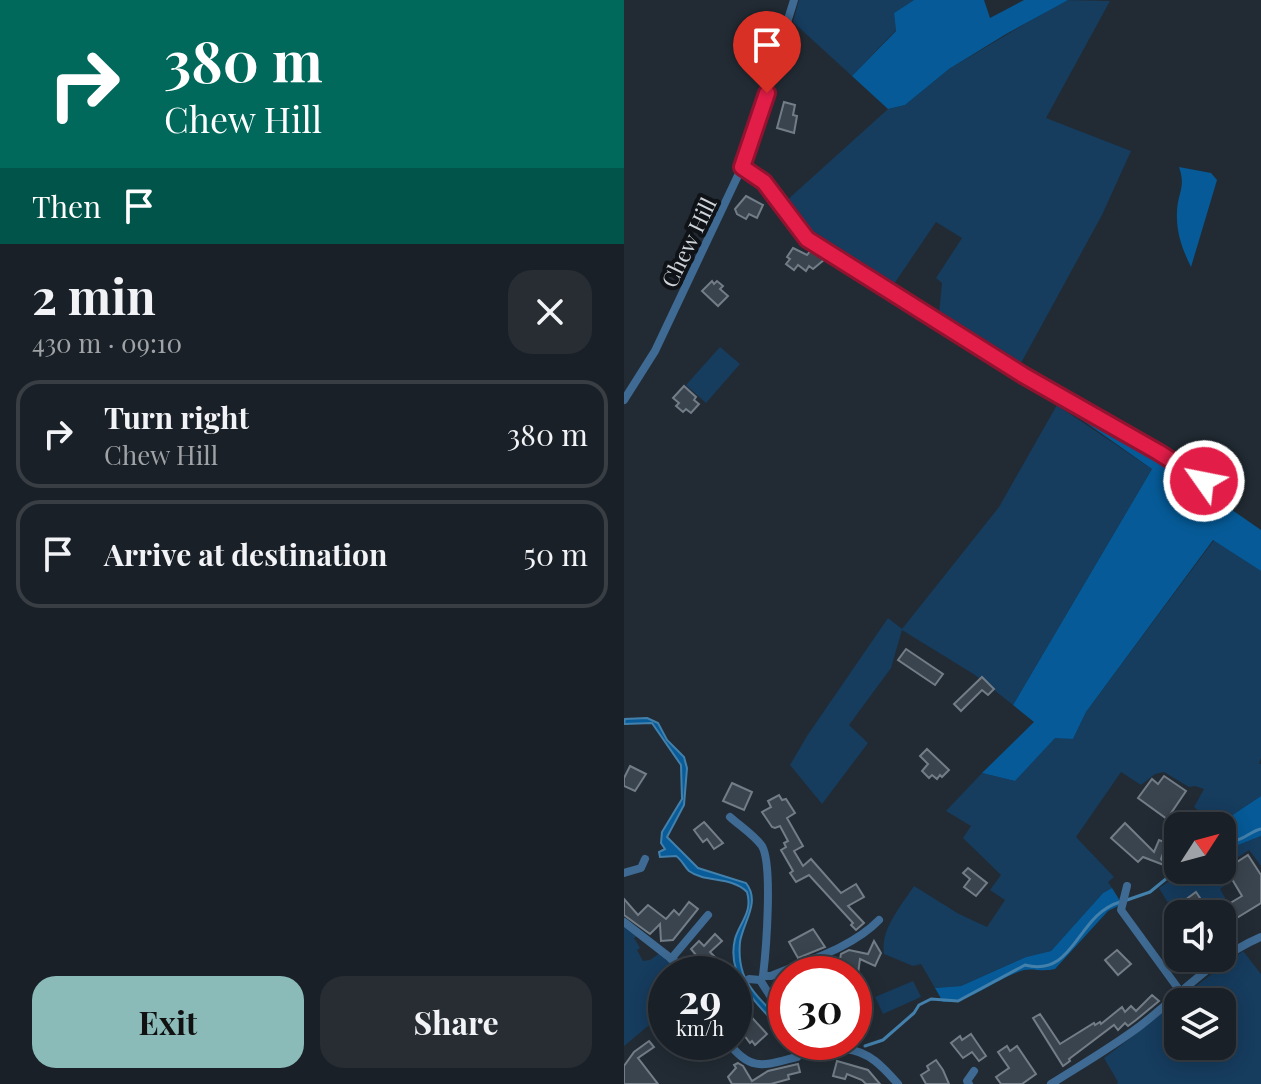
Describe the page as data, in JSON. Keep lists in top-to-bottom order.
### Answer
{
  "streets": {
    "street": ["Chew Hill"]
  },
  "north": "top right",
  "page": {
    "turn": ["380 m", "Chew Hill"],
    "then": "Then",
    "heading": ["2 min", "430 m · 09:10"],
    "list": [
      {
        "name": "Turn right",
        "note": "Chew Hill",
        "value": "380 m"
      },
      {
        "name": "Arrive at destination",
        "value": "50 m"
      }
    ],
    "speed": "29 km/h",
    "limit": "30",
    "buttons": ["Exit", "Share"]
  }
}
